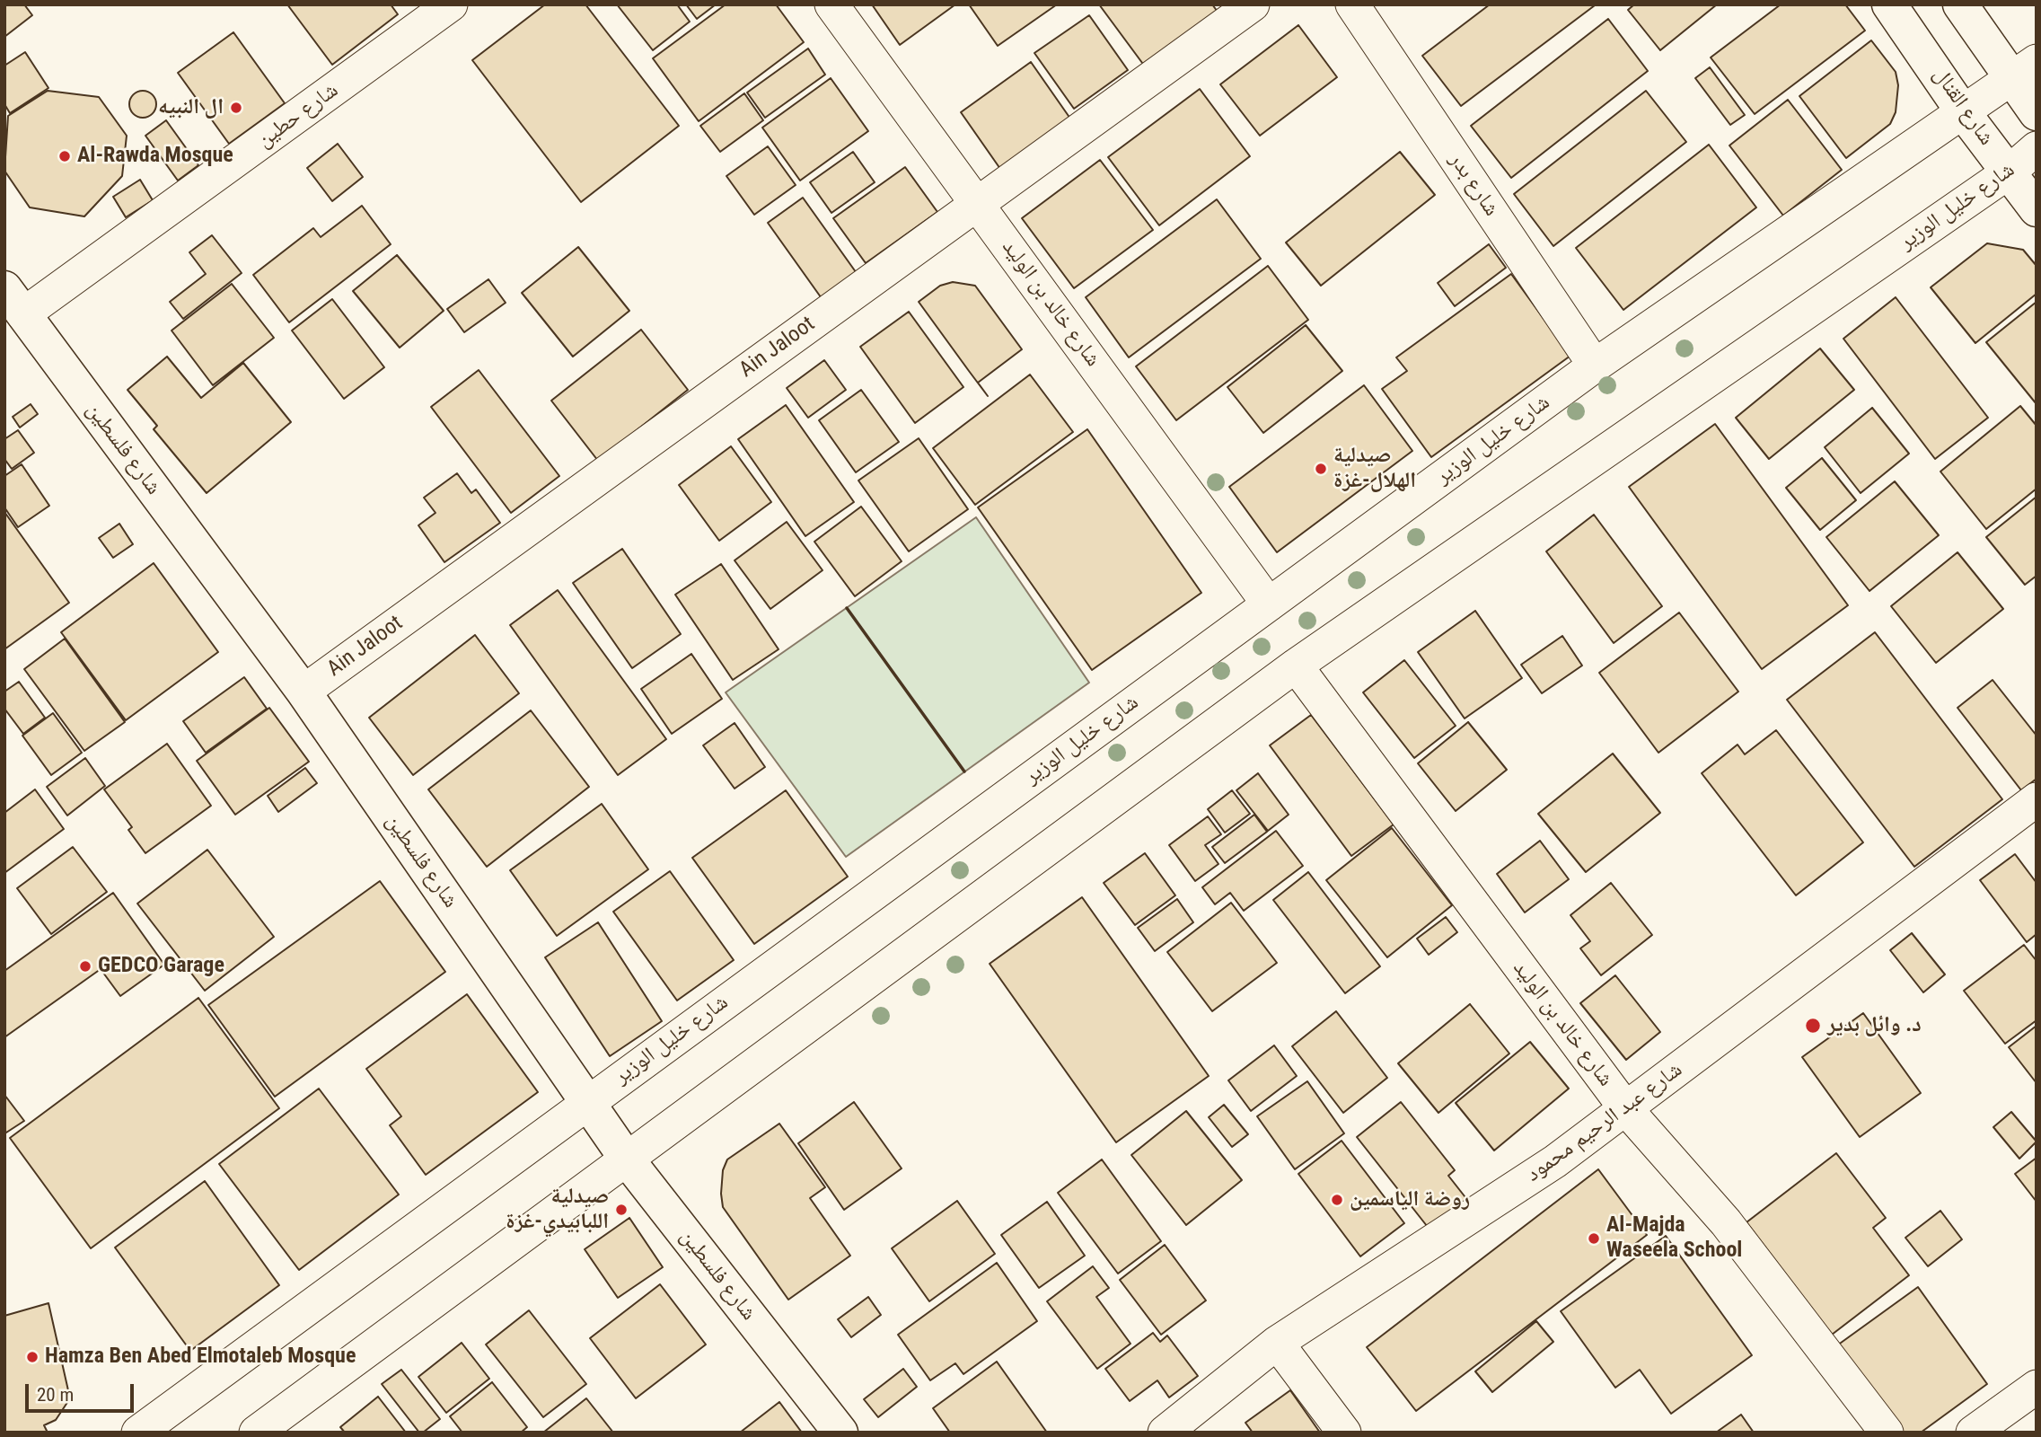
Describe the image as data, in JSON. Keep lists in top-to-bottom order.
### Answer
{
  "streets": {
    "street": [
      "شارع القنال",
      "شارع حطين",
      "شارع بدر",
      "شارع خليل الوزير",
      "شارع خالد بن الوليد",
      "Ain Jaloot",
      "شارع فلسطين",
      "شارع عبد الرحيم محمود"
    ]
  },
  "crossings": [
    ["شارع القنال", "شارع خليل الوزير"],
    ["شارع حطين", "شارع فلسطين"],
    ["شارع بدر", "شارع خليل الوزير"],
    ["شارع خليل الوزير", "شارع خالد بن الوليد"],
    ["شارع خليل الوزير", "شارع فلسطين"],
    ["شارع خالد بن الوليد", "Ain Jaloot"],
    ["شارع خالد بن الوليد", "شارع عبد الرحيم محمود"],
    ["Ain Jaloot", "شارع فلسطين"]
  ],
  "places": [
    "ال النبيه",
    "Al-Rawda Mosque",
    "صيدلية الهلال-غزة",
    "GEDCO Garage",
    "د. وائل بدير",
    "روضة الياسمين",
    "صيدلية اللبابيدي-غزة",
    "Al-Majda Waseela School",
    "Hamza Ben Abed Elmotaleb Mosque"
  ],
  "scale_bar": "20 m"
}
